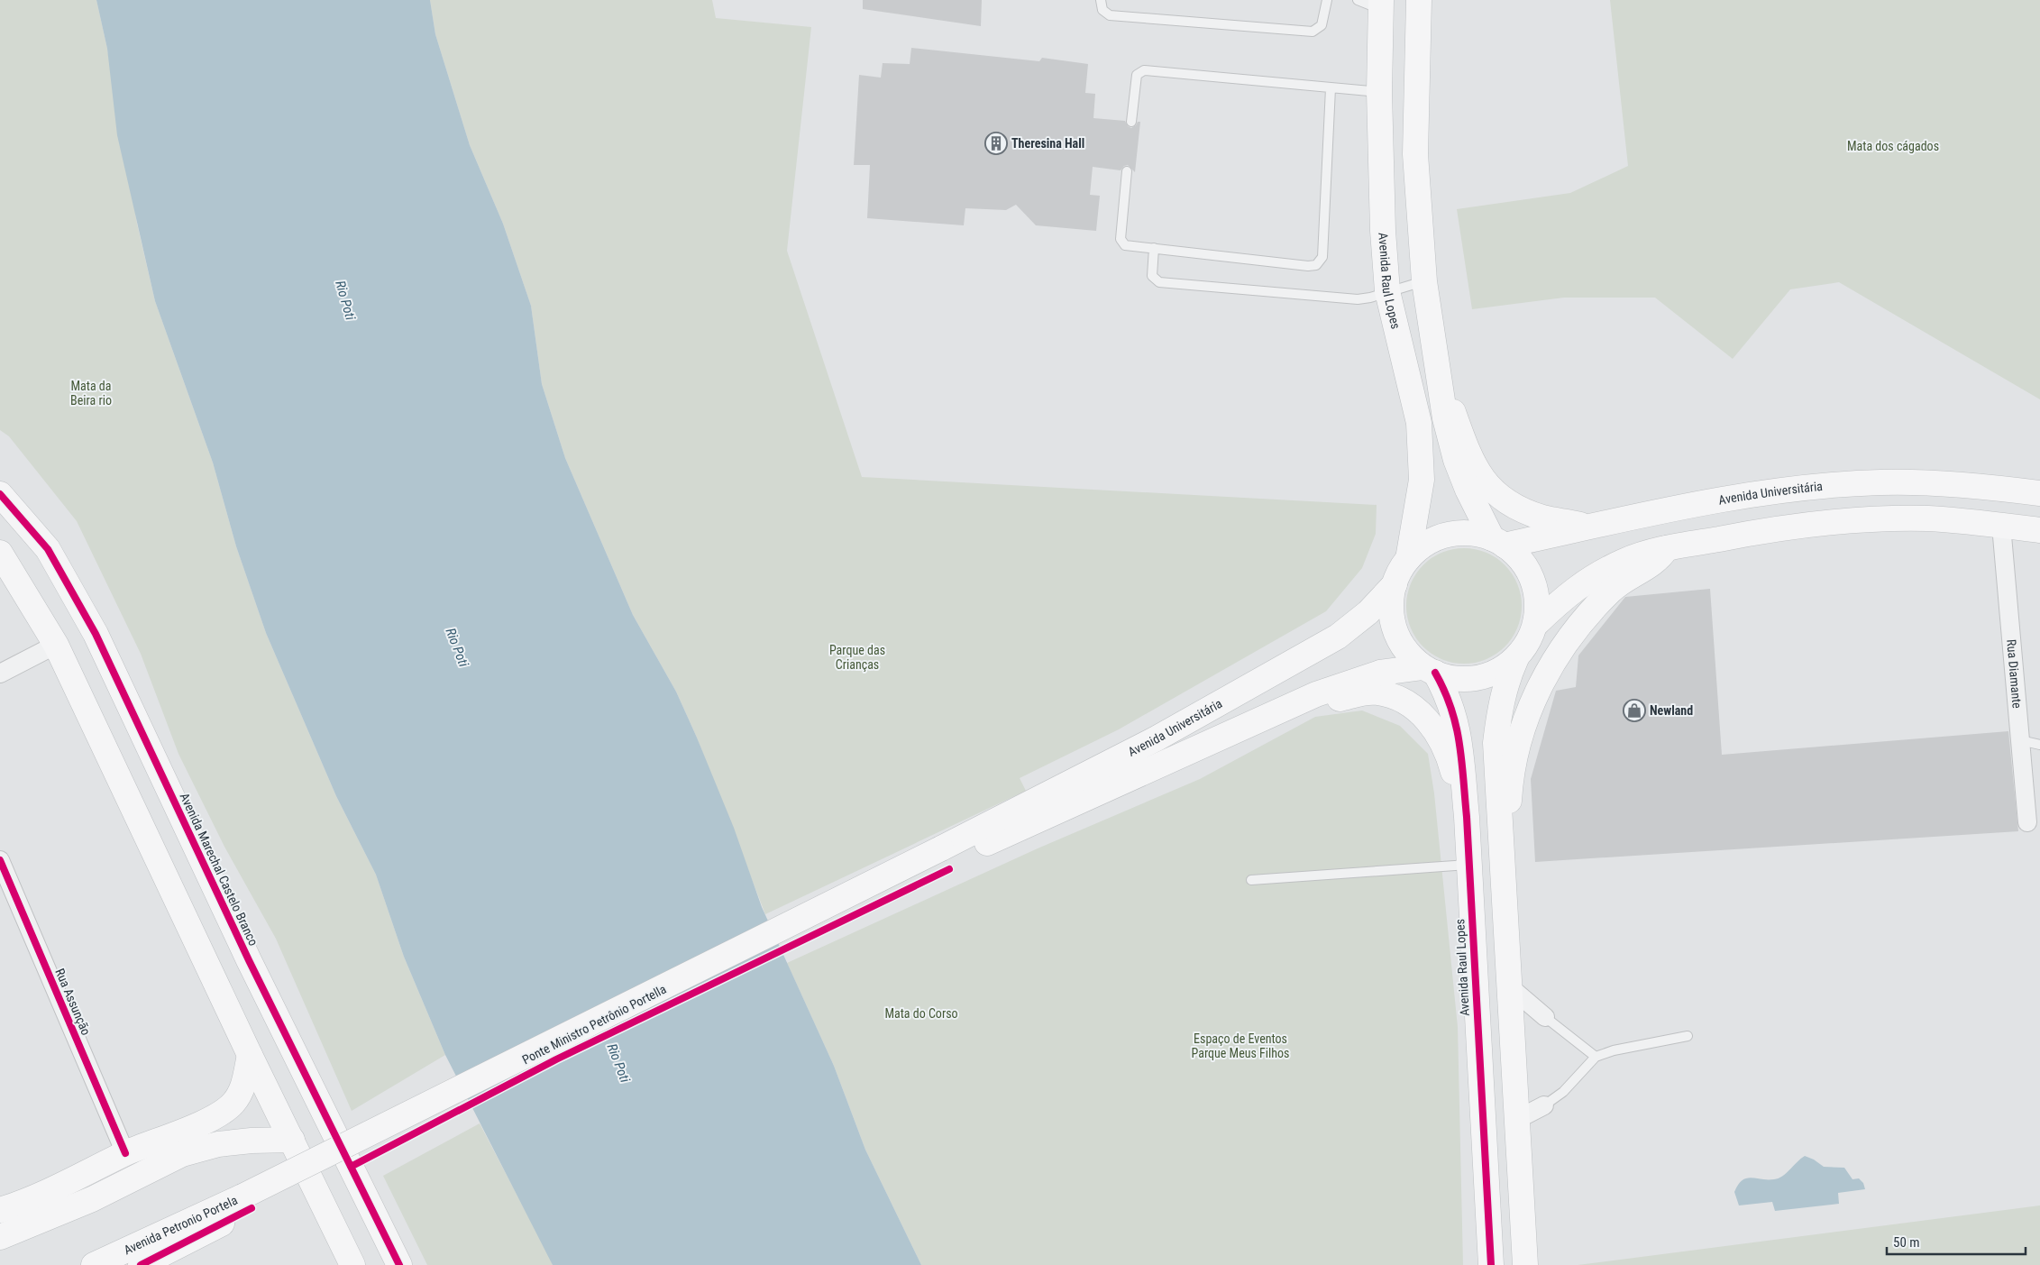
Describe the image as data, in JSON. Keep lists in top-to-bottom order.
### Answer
{
  "streets": {
    "main road": [
      "Avenida Raul Lopes",
      "Avenida Universitária",
      "Avenida Marechal Castelo Branco",
      "Ponte Ministro Petrônio Portella",
      "Avenida Petronio Portela"
    ],
    "street": ["Rua Diamante", "Rua Assunção"]
  },
  "crossings": [
    ["Avenida Raul Lopes", "Avenida Universitária"],
    ["Avenida Universitária", "Ponte Ministro Petrônio Portella"],
    ["Ponte Ministro Petrônio Portella", "Avenida Petronio Portela"]
  ],
  "water": ["Rio Poti"],
  "parks": [
    "Mata dos cágados",
    "Mata da Beira rio",
    "Parque das Crianças",
    "Mata do Corso",
    "Espaço de Eventos Parque Meus Filhos"
  ],
  "places": {
    "building": ["Theresina Hall"],
    "shop": ["Newland"]
  },
  "scale_bar": "50 m"
}
